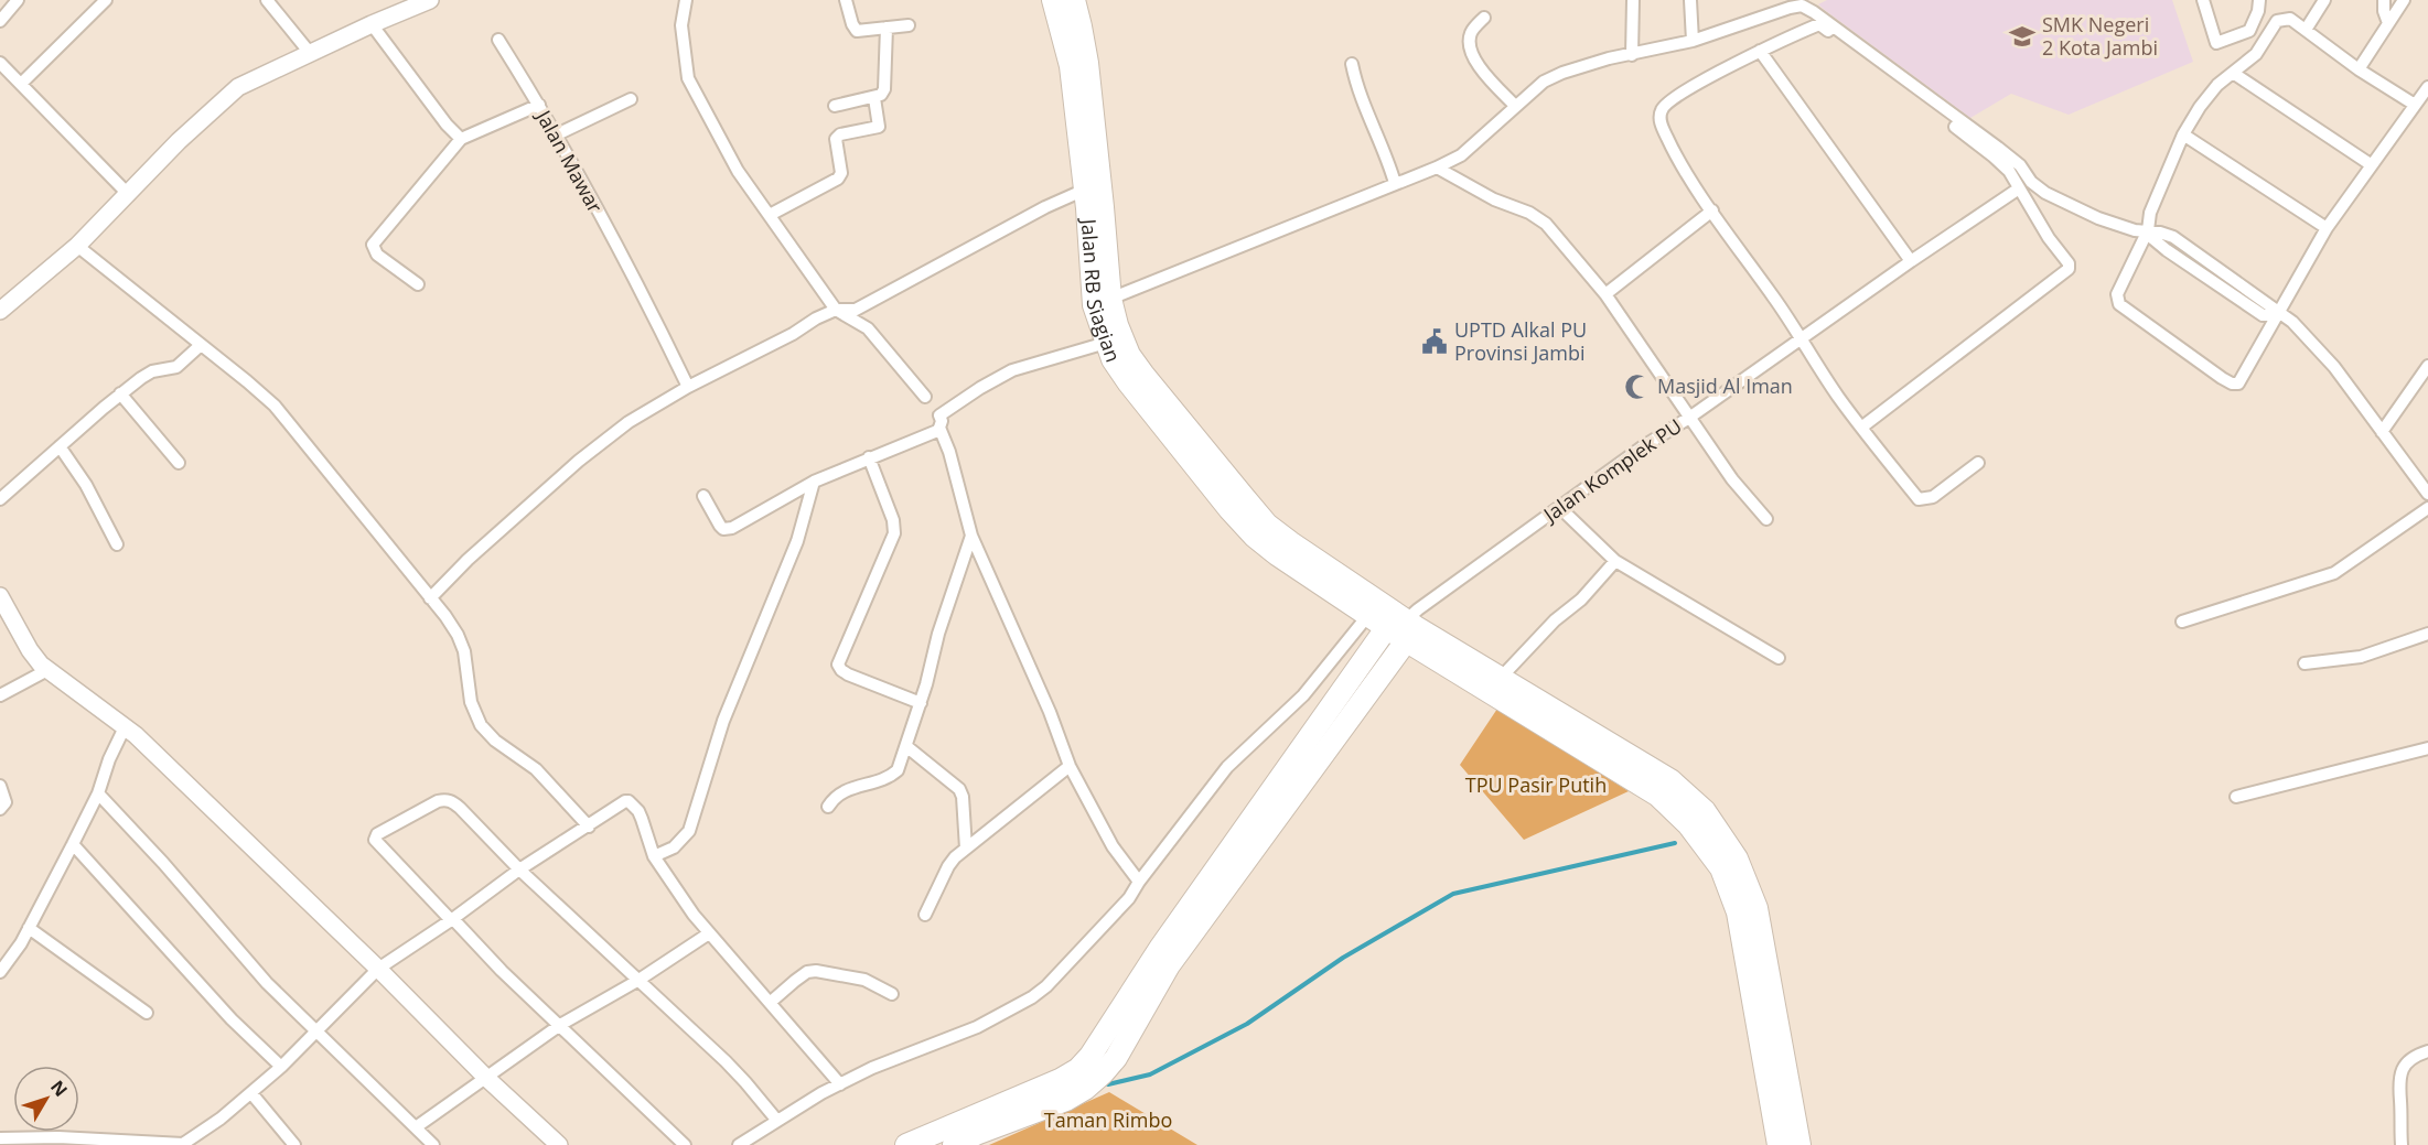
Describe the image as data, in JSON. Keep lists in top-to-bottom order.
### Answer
{
  "streets": {
    "highway": ["Jalan RB Siagian"],
    "street": ["Jalan Mawar", "Jalan Komplek PU"]
  },
  "parks": ["TPU Pasir Putih", "Taman Rimbo"],
  "places": {
    "school or university": ["SMK Negeri 2 Kota Jambi"],
    "public building": ["UPTD Alkal PU Provinsi Jambi"],
    "mosque": ["Masjid Al Iman"]
  },
  "north": "top right"
}
